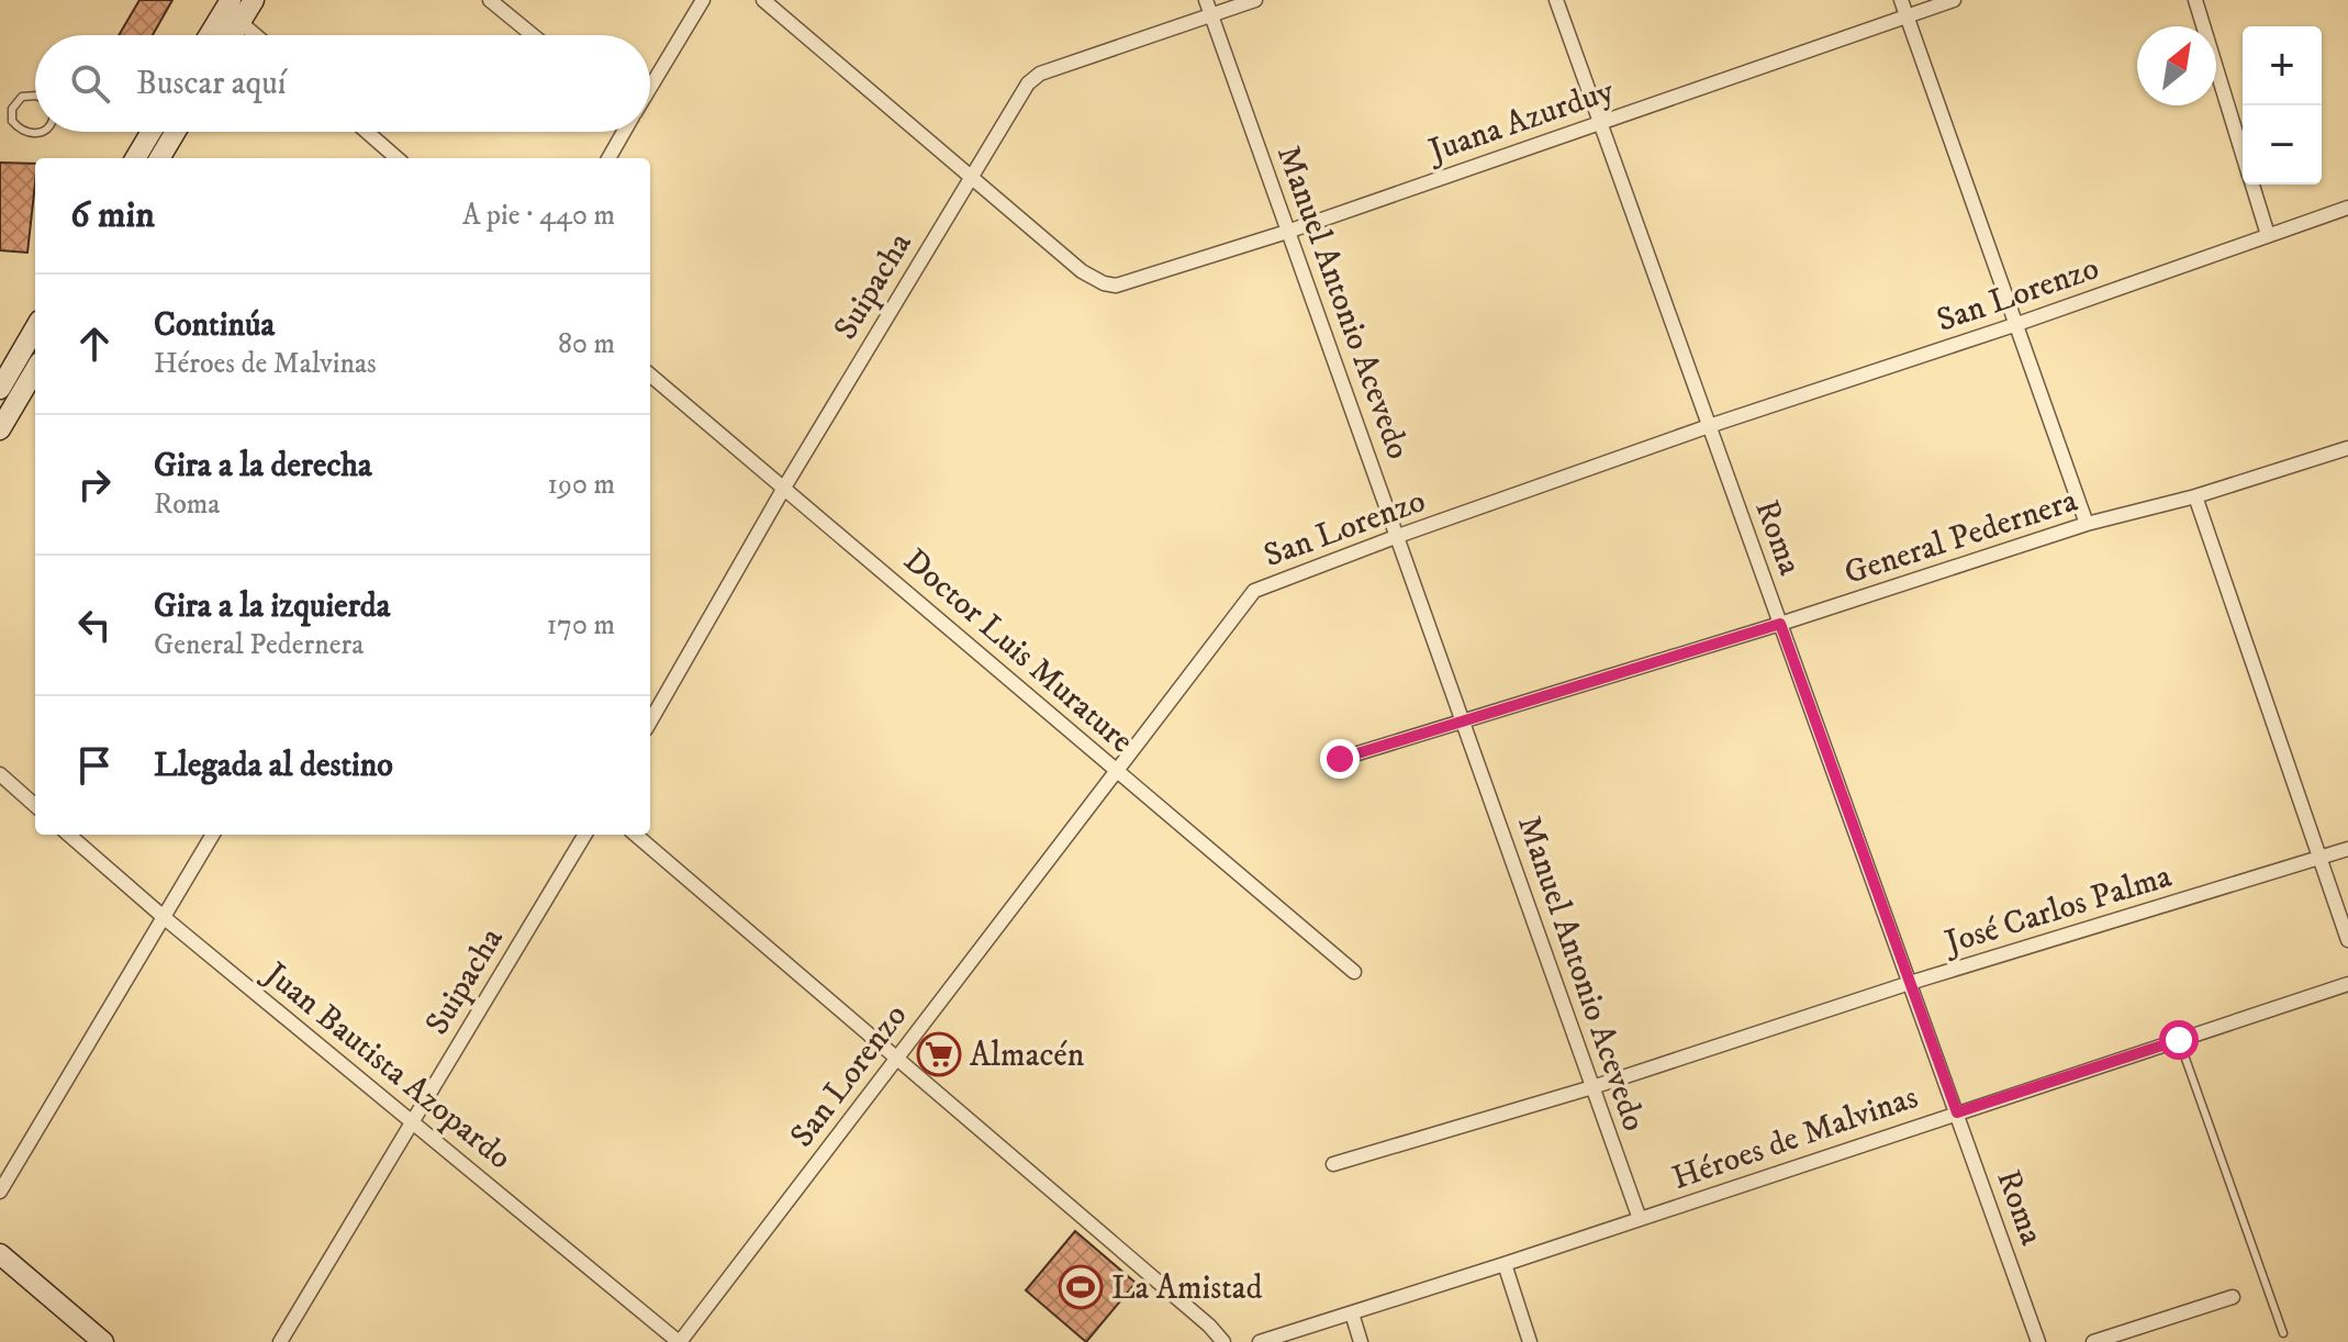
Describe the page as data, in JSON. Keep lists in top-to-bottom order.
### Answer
{
  "streets": {
    "street": [
      "Juana Azurduy",
      "Suipacha",
      "San Lorenzo",
      "Manuel Antonio Acevedo",
      "General Pedernera",
      "Roma",
      "Doctor Luis Murature",
      "José Carlos Palma",
      "Juan Bautista Azopardo",
      "Héroes de Malvinas"
    ]
  },
  "crossings": [
    ["Juana Azurduy", "Suipacha"],
    ["Juana Azurduy", "Manuel Antonio Acevedo"],
    ["Juana Azurduy", "Roma"],
    ["Suipacha", "Manuel Antonio Acevedo"],
    ["Suipacha", "Doctor Luis Murature"],
    ["Suipacha", "Juan Bautista Azopardo"],
    ["San Lorenzo", "Manuel Antonio Acevedo"],
    ["San Lorenzo", "Roma"],
    ["San Lorenzo", "Doctor Luis Murature"],
    ["San Lorenzo", "Juan Bautista Azopardo"],
    ["Manuel Antonio Acevedo", "General Pedernera"],
    ["Manuel Antonio Acevedo", "José Carlos Palma"],
    ["Manuel Antonio Acevedo", "Héroes de Malvinas"],
    ["General Pedernera", "Roma"],
    ["Roma", "José Carlos Palma"],
    ["Roma", "Héroes de Malvinas"]
  ],
  "places": {
    "supermarket": ["Almacén"],
    "sports": ["La Amistad"]
  },
  "north": "top right",
  "page": {
    "map_buttons": ["+", "−"],
    "search": "Buscar aquí",
    "heading": ["6 min", "A pie · 440 m"],
    "list": [
      ["Continúa", "Héroes de Malvinas", "80 m"],
      ["Gira a la derecha", "Roma", "190 m"],
      ["Gira a la izquierda", "General Pedernera", "170 m"],
      "Llegada al destino"
    ]
  }
}
